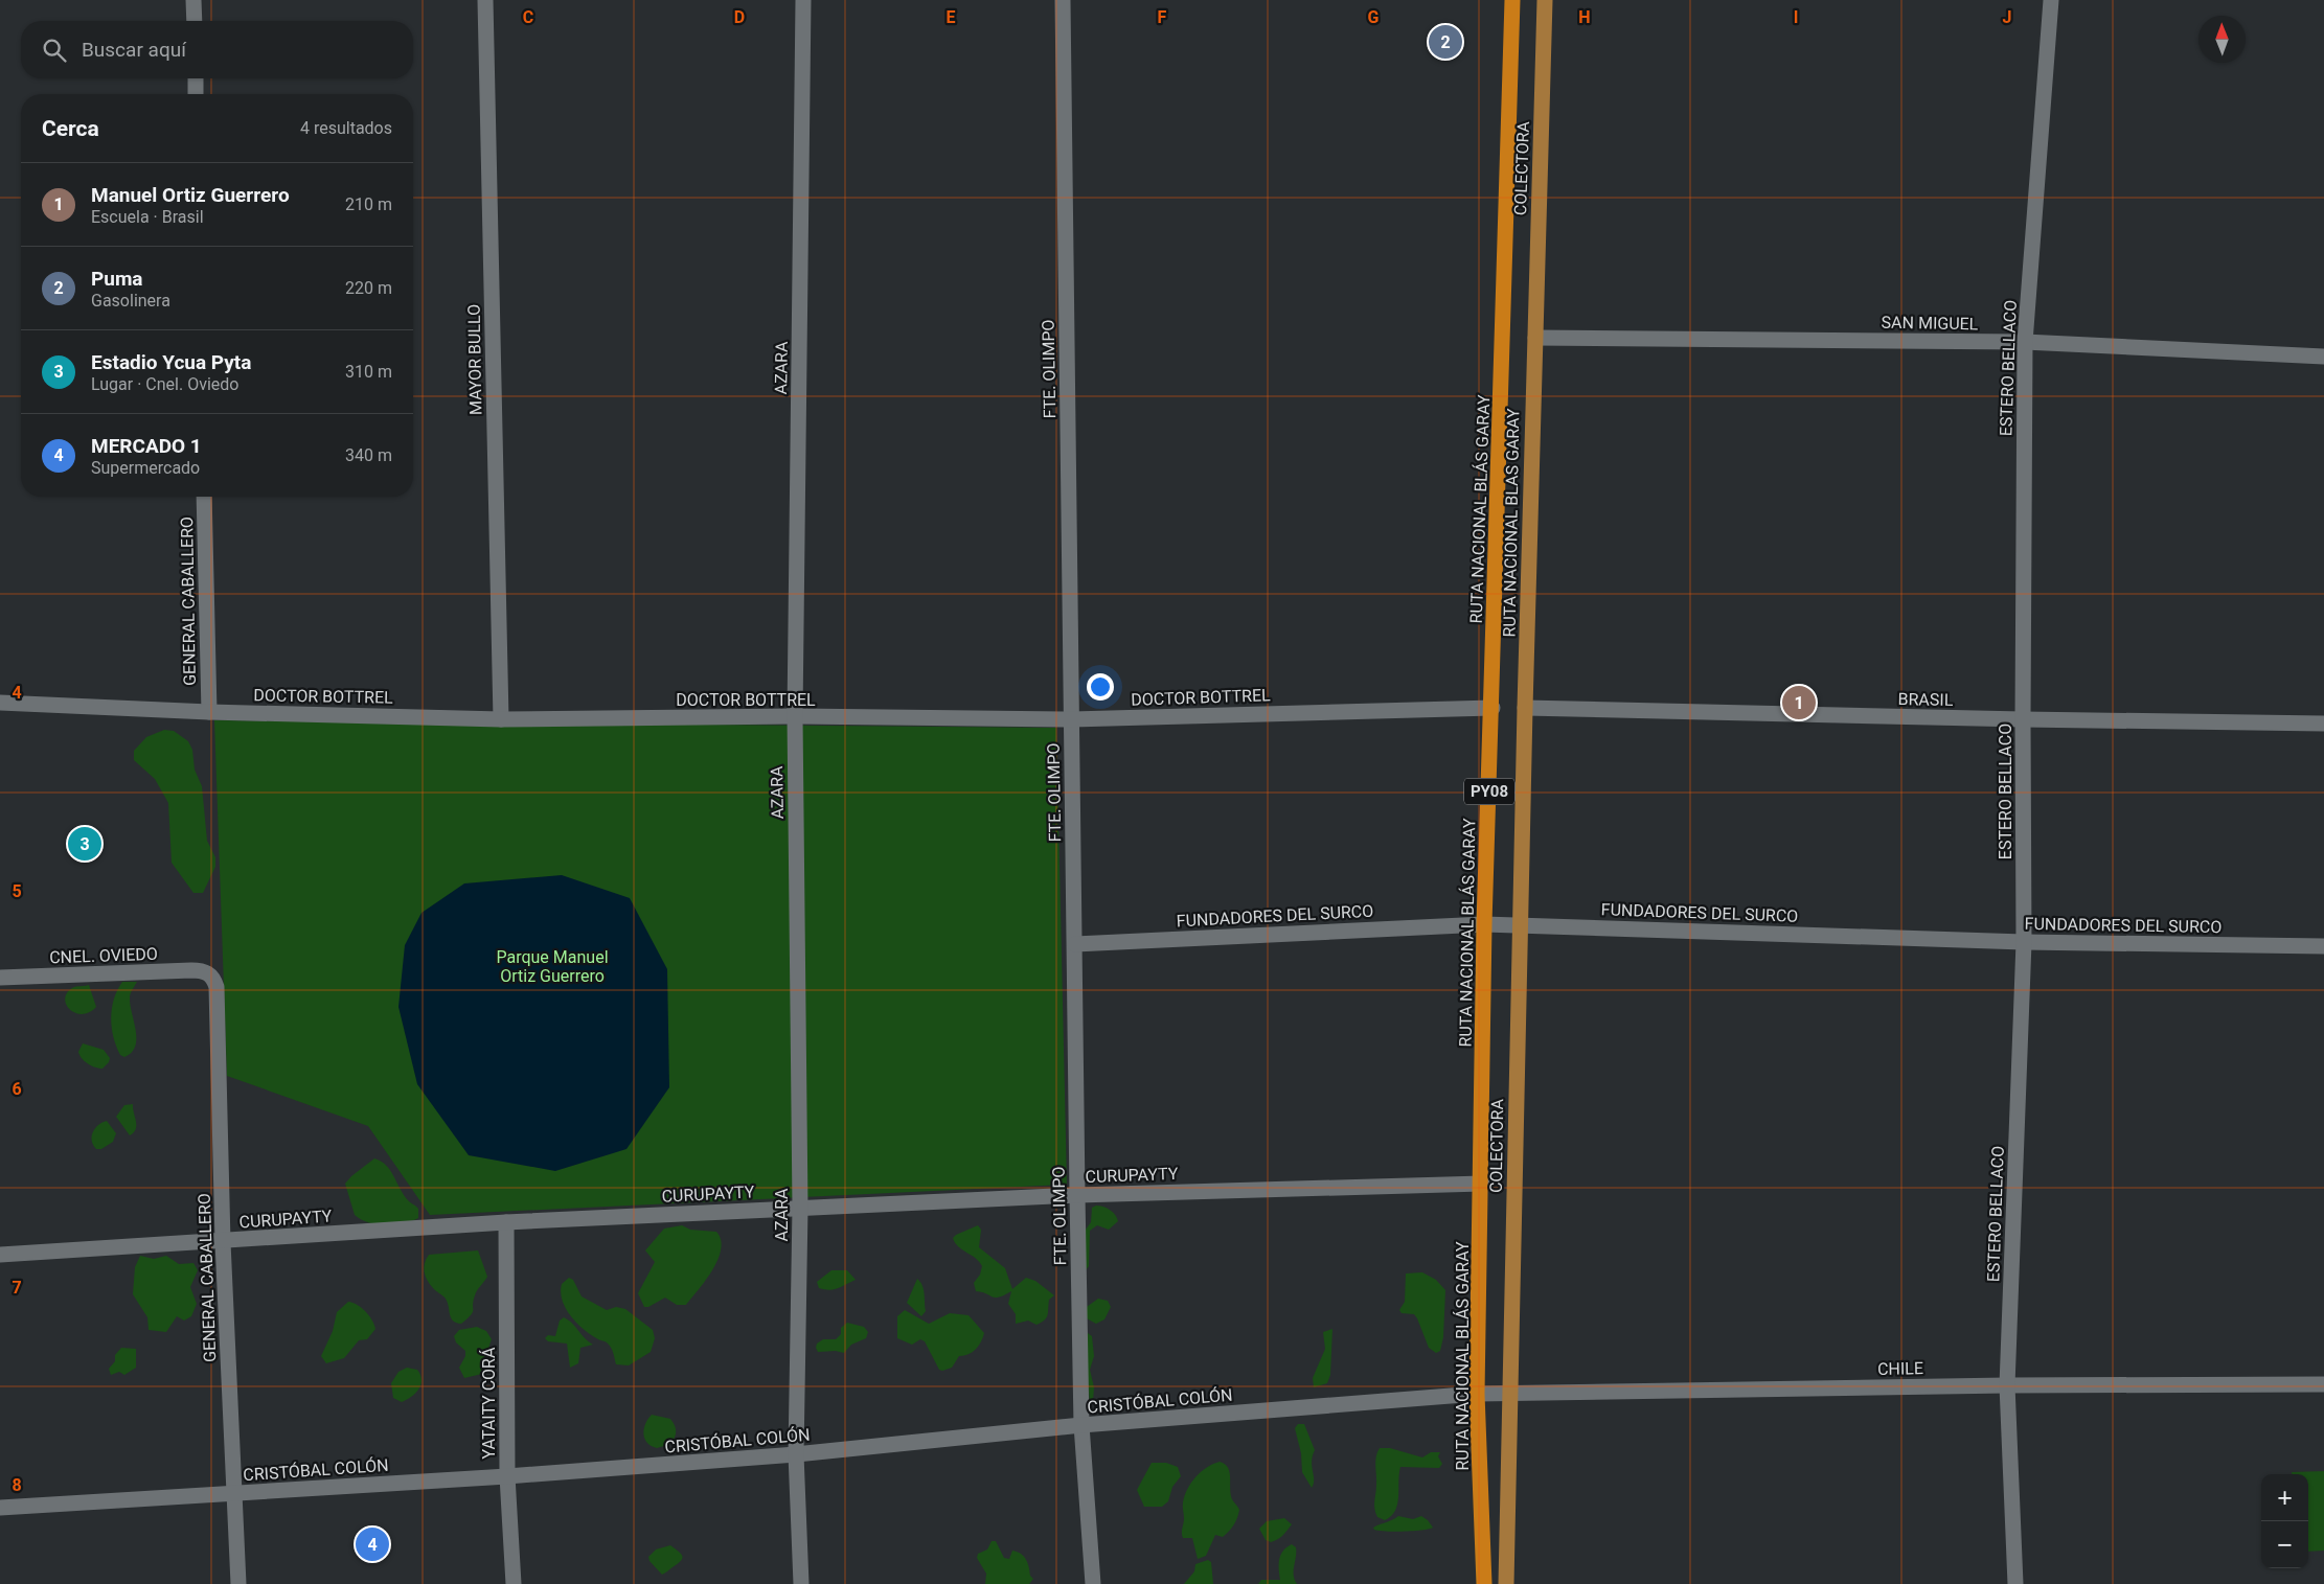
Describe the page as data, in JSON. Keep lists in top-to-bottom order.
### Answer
{
  "streets": {
    "highway": ["RUTA NACIONAL BLÁS GARAY", "PY08"],
    "main road": ["COLECTORA", "RUTA NACIONAL BLAS GARAY"],
    "street": [
      "SAN MIGUEL",
      "MAYOR BULLO",
      "AZARA",
      "ESTERO BELLACO",
      "FTE. OLIMPO",
      "GENERAL CABALLERO",
      "DOCTOR BOTTREL",
      "BRASIL",
      "FUNDADORES DEL SURCO",
      "CNEL. OVIEDO",
      "CURUPAYTY",
      "CHILE",
      "CRISTÓBAL COLÓN",
      "YATAITY CORÁ"
    ]
  },
  "crossings": [
    ["COLECTORA", "SAN MIGUEL"],
    ["COLECTORA", "RUTA NACIONAL BLAS GARAY"],
    ["COLECTORA", "BRASIL"],
    ["COLECTORA", "FUNDADORES DEL SURCO"],
    ["COLECTORA", "CHILE"],
    ["SAN MIGUEL", "ESTERO BELLACO"],
    ["SAN MIGUEL", "RUTA NACIONAL BLAS GARAY"],
    ["MAYOR BULLO", "DOCTOR BOTTREL"],
    ["AZARA", "DOCTOR BOTTREL"],
    ["AZARA", "CURUPAYTY"],
    ["AZARA", "CRISTÓBAL COLÓN"],
    ["ESTERO BELLACO", "BRASIL"],
    ["ESTERO BELLACO", "FUNDADORES DEL SURCO"],
    ["ESTERO BELLACO", "CHILE"],
    ["FTE. OLIMPO", "DOCTOR BOTTREL"],
    ["FTE. OLIMPO", "FUNDADORES DEL SURCO"],
    ["FTE. OLIMPO", "CURUPAYTY"],
    ["FTE. OLIMPO", "CRISTÓBAL COLÓN"],
    ["RUTA NACIONAL BLÁS GARAY", "DOCTOR BOTTREL"],
    ["RUTA NACIONAL BLÁS GARAY", "FUNDADORES DEL SURCO"],
    ["RUTA NACIONAL BLÁS GARAY", "CURUPAYTY"],
    ["RUTA NACIONAL BLÁS GARAY", "CHILE"],
    ["RUTA NACIONAL BLÁS GARAY", "CRISTÓBAL COLÓN"],
    ["RUTA NACIONAL BLAS GARAY", "BRASIL"],
    ["GENERAL CABALLERO", "DOCTOR BOTTREL"],
    ["GENERAL CABALLERO", "CNEL. OVIEDO"],
    ["GENERAL CABALLERO", "CURUPAYTY"],
    ["GENERAL CABALLERO", "CRISTÓBAL COLÓN"],
    ["CURUPAYTY", "YATAITY CORÁ"],
    ["CHILE", "CRISTÓBAL COLÓN"],
    ["CRISTÓBAL COLÓN", "YATAITY CORÁ"]
  ],
  "parks": ["Parque Manuel Ortiz Guerrero"],
  "north": "top",
  "page": {
    "search": "Buscar aquí",
    "pins": [
      "2",
      "1",
      "3",
      "4"
    ],
    "heading": ["Cerca", "4 resultados"],
    "list": [
      {
        "mark": "1",
        "name": "Manuel Ortiz Guerrero",
        "note": "Escuela · Brasil",
        "value": "210 m"
      },
      {
        "mark": "2",
        "name": "Puma",
        "note": "Gasolinera",
        "value": "220 m"
      },
      {
        "mark": "3",
        "name": "Estadio Ycua Pyta",
        "note": "Lugar · Cnel. Oviedo",
        "value": "310 m"
      },
      {
        "mark": "4",
        "name": "MERCADO 1",
        "note": "Supermercado",
        "value": "340 m"
      }
    ],
    "map_buttons": ["+", "−"]
  },
  "grid": {
    "columns": [
      "C",
      "D",
      "E",
      "F",
      "G",
      "H",
      "I",
      "J"
    ],
    "rows": [
      "4",
      "5",
      "6",
      "7",
      "8"
    ]
  }
}
